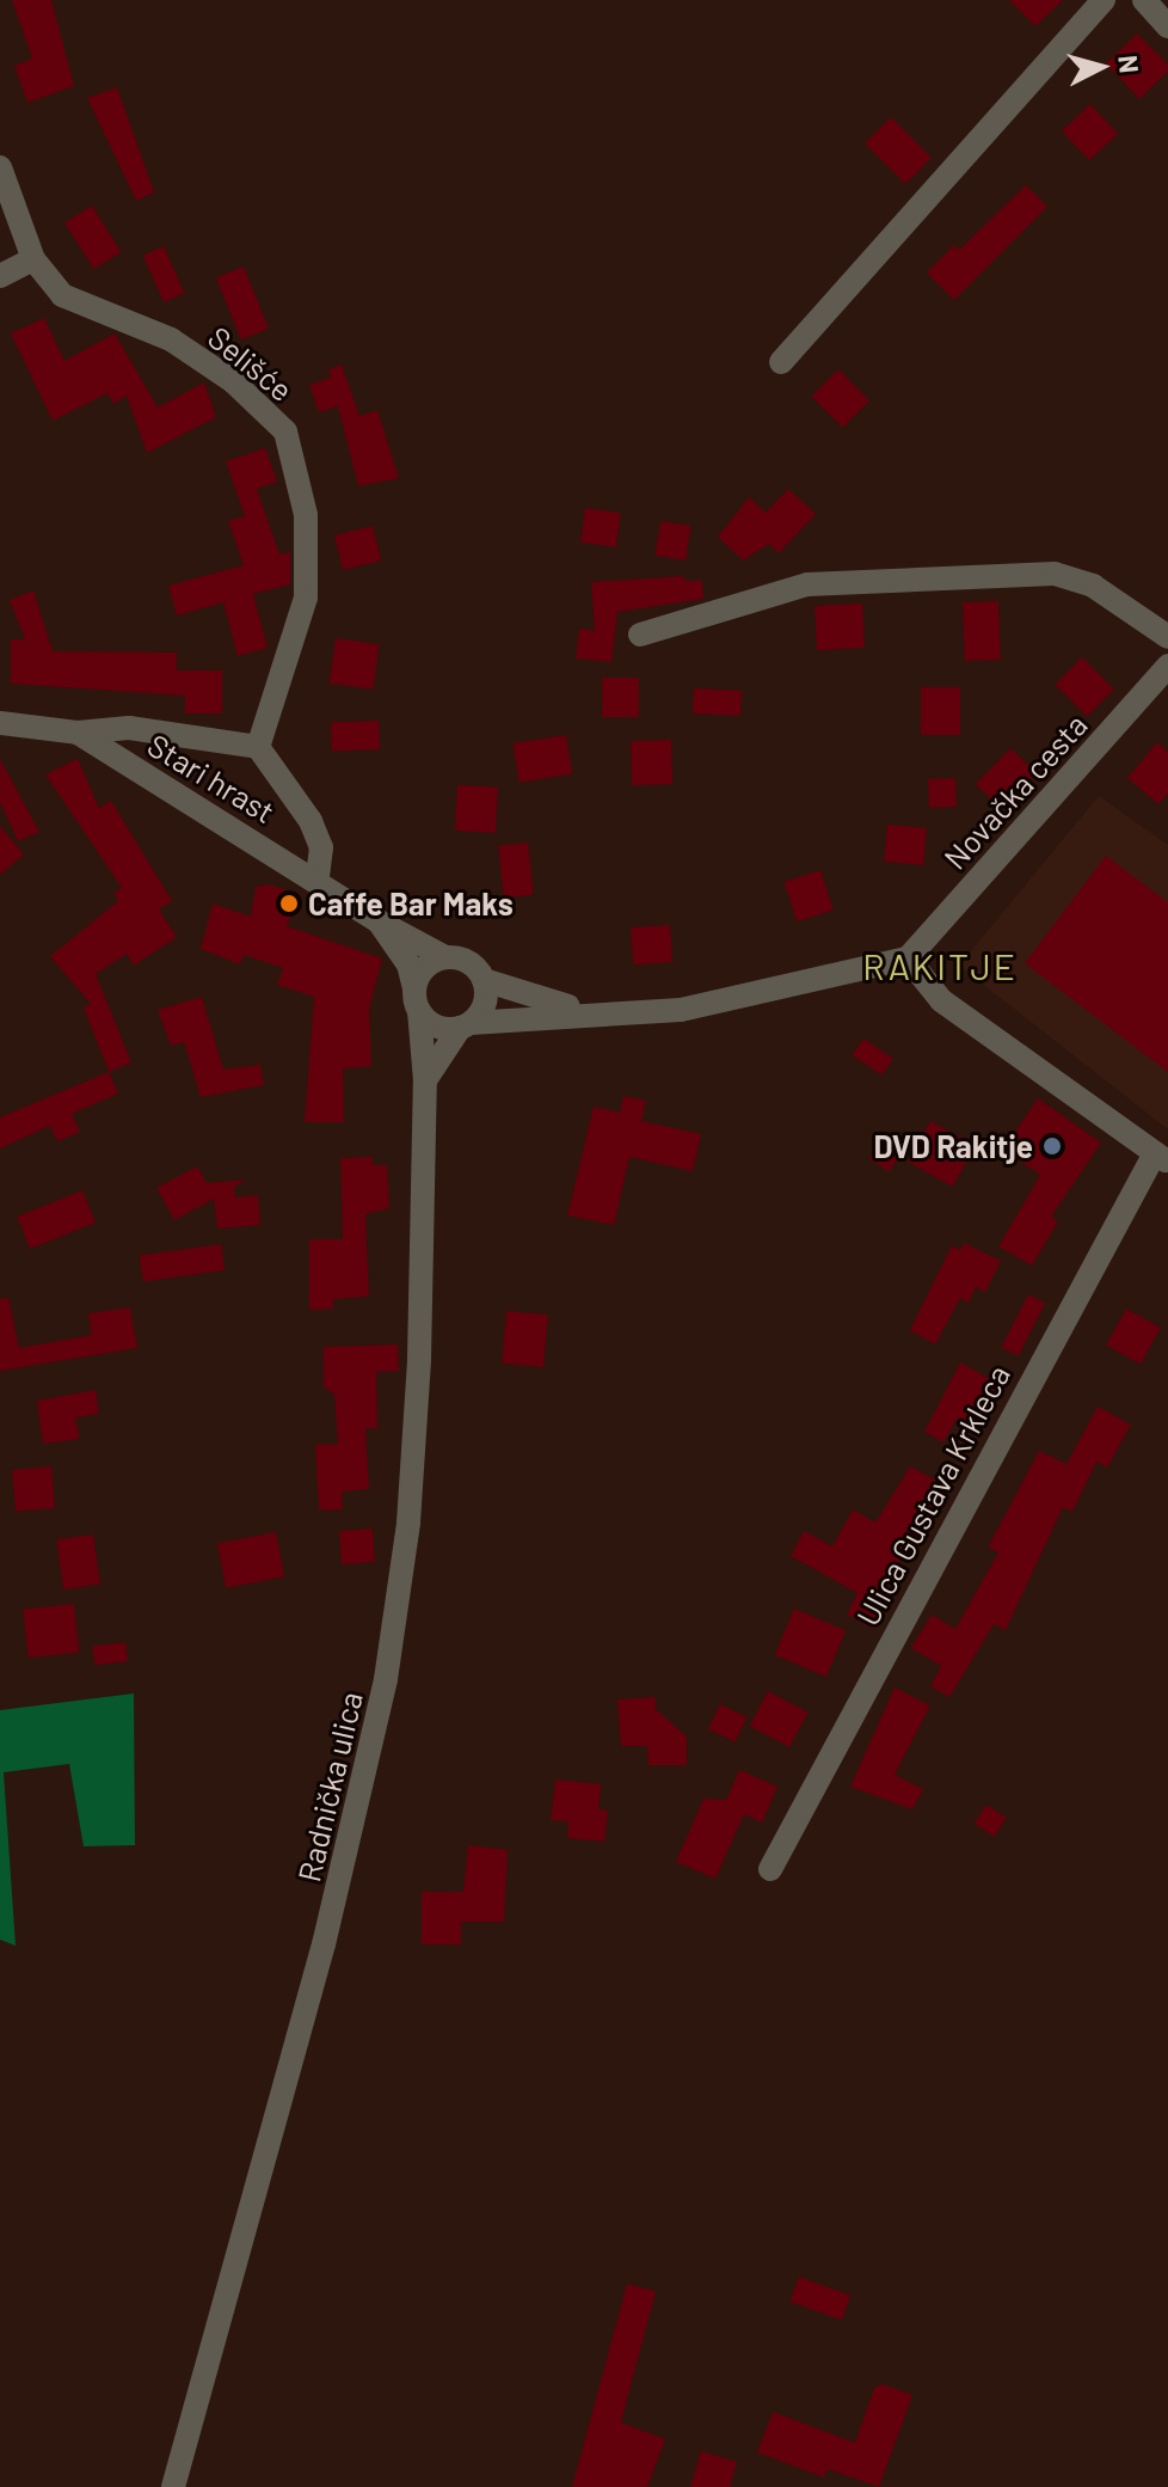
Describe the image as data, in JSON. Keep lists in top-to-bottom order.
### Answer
{
  "streets": {
    "street": [
      "Selišće",
      "Stari hrast",
      "Novačka cesta",
      "Ulica Gustava Krkleca",
      "Radnička ulica"
    ]
  },
  "crossings": [
    ["Stari hrast", "Radnička ulica"]
  ],
  "districts": ["RAKITJE"],
  "places": ["Caffe Bar Maks", "DVD Rakitje"],
  "north": "right"
}
